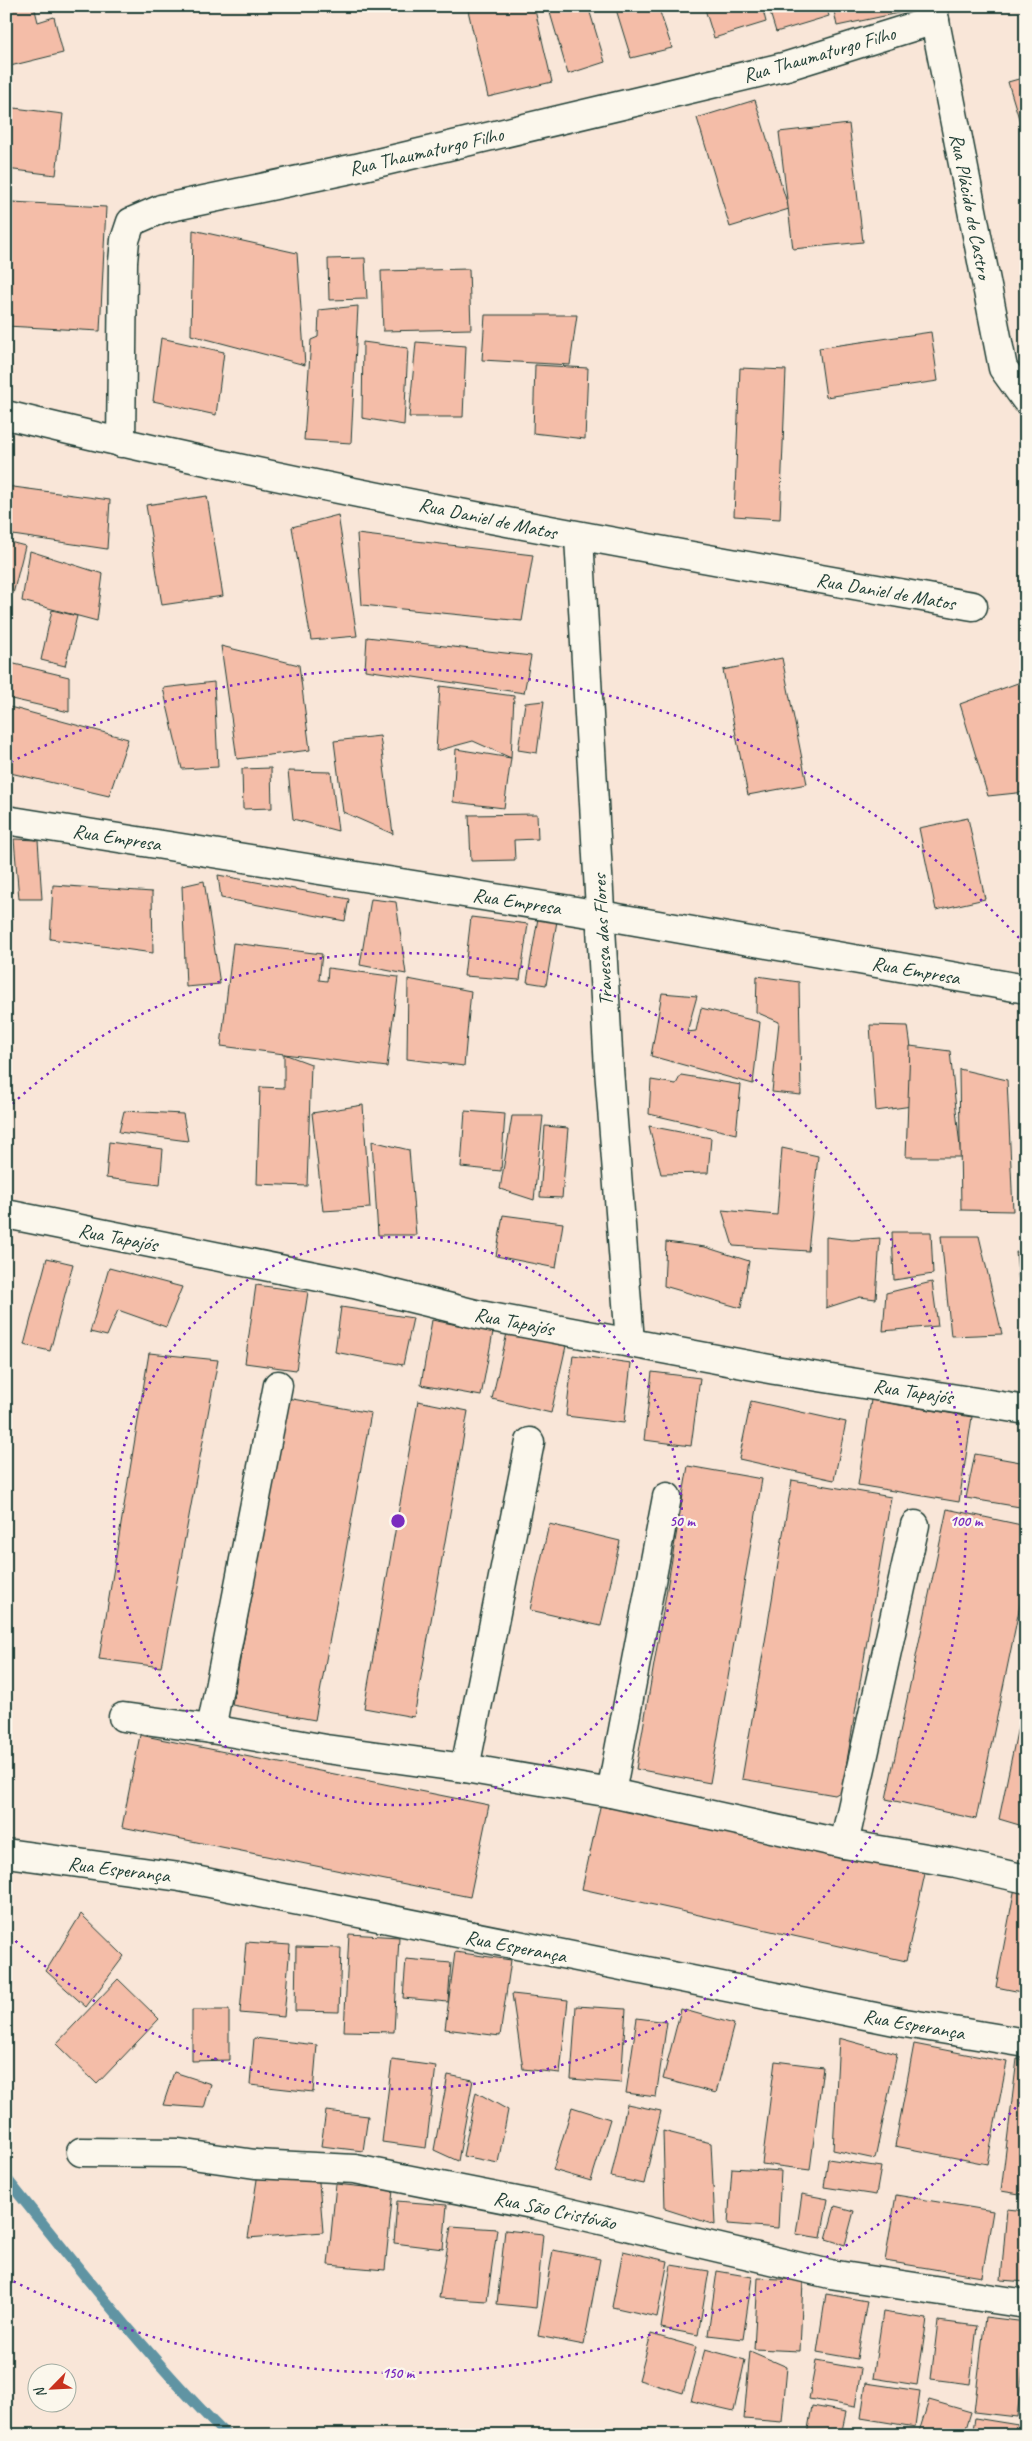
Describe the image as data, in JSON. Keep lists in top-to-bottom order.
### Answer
{
  "streets": {
    "street": [
      "Rua Thaumaturgo Filho",
      "Rua Plácido de Castro",
      "Rua Daniel de Matos",
      "Rua Empresa",
      "Travessa das Flores",
      "Rua Tapajós",
      "Rua Esperança",
      "Rua São Cristóvão"
    ]
  },
  "crossings": [
    ["Rua Thaumaturgo Filho", "Rua Plácido de Castro"],
    ["Rua Thaumaturgo Filho", "Rua Daniel de Matos"],
    ["Rua Daniel de Matos", "Travessa das Flores"],
    ["Rua Empresa", "Travessa das Flores"],
    ["Travessa das Flores", "Rua Tapajós"]
  ],
  "north": "bottom left",
  "rings": ["50 m", "100 m", "150 m"]
}
